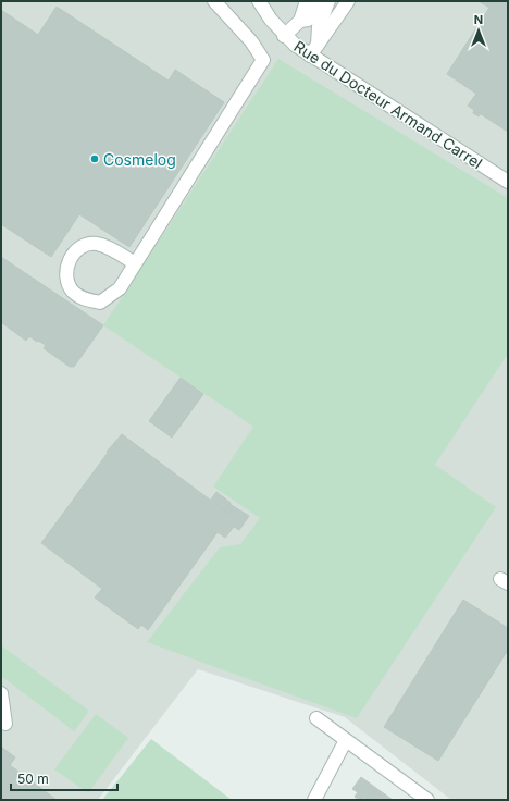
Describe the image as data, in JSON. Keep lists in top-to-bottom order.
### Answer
{
  "streets": {
    "street": ["Rue du Docteur Armand Carrel"]
  },
  "places": ["Cosmelog"],
  "scale_bar": "50 m",
  "north": "top"
}
